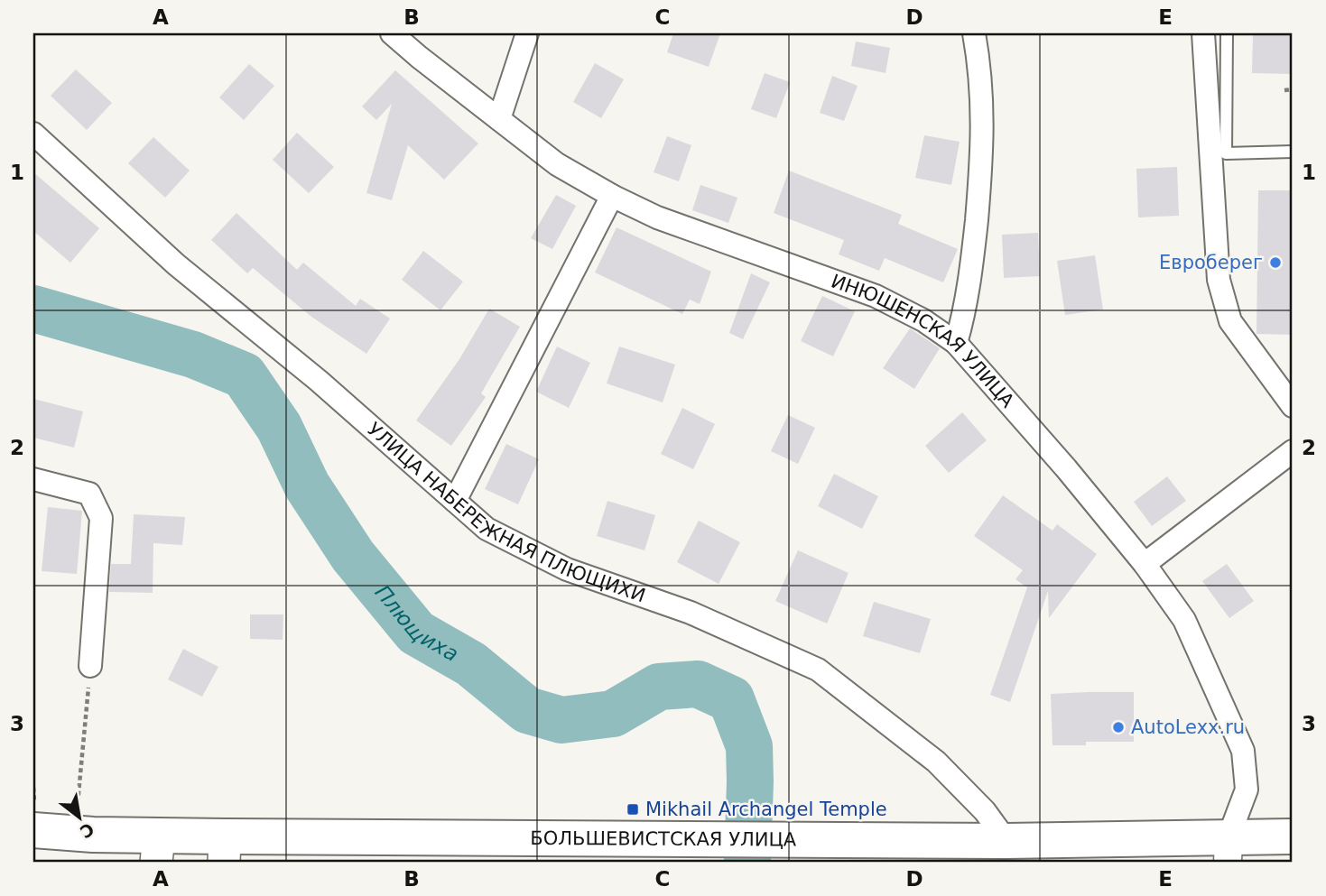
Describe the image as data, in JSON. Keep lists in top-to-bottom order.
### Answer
{
  "streets": {
    "highway": ["БОЛЬШЕВИСТСКАЯ УЛИЦА"],
    "street": ["ИНЮШЕНСКАЯ УЛИЦА", "УЛИЦА НАБЕРЕЖНАЯ ПЛЮЩИХИ"]
  },
  "crossings": [
    ["ИНЮШЕНСКАЯ УЛИЦА", "БОЛЬШЕВИСТСКАЯ УЛИЦА"],
    ["УЛИЦА НАБЕРЕЖНАЯ ПЛЮЩИХИ", "БОЛЬШЕВИСТСКАЯ УЛИЦА"]
  ],
  "water": ["Плющиха"],
  "places": {
    "other": ["Евроберег", "AutoLexx.ru"],
    "transit": ["Mikhail Archangel Temple"]
  },
  "north": "bottom right",
  "grid": {
    "columns": [
      "A",
      "B",
      "C",
      "D",
      "E"
    ],
    "rows": ["1", "2", "3"]
  }
}
